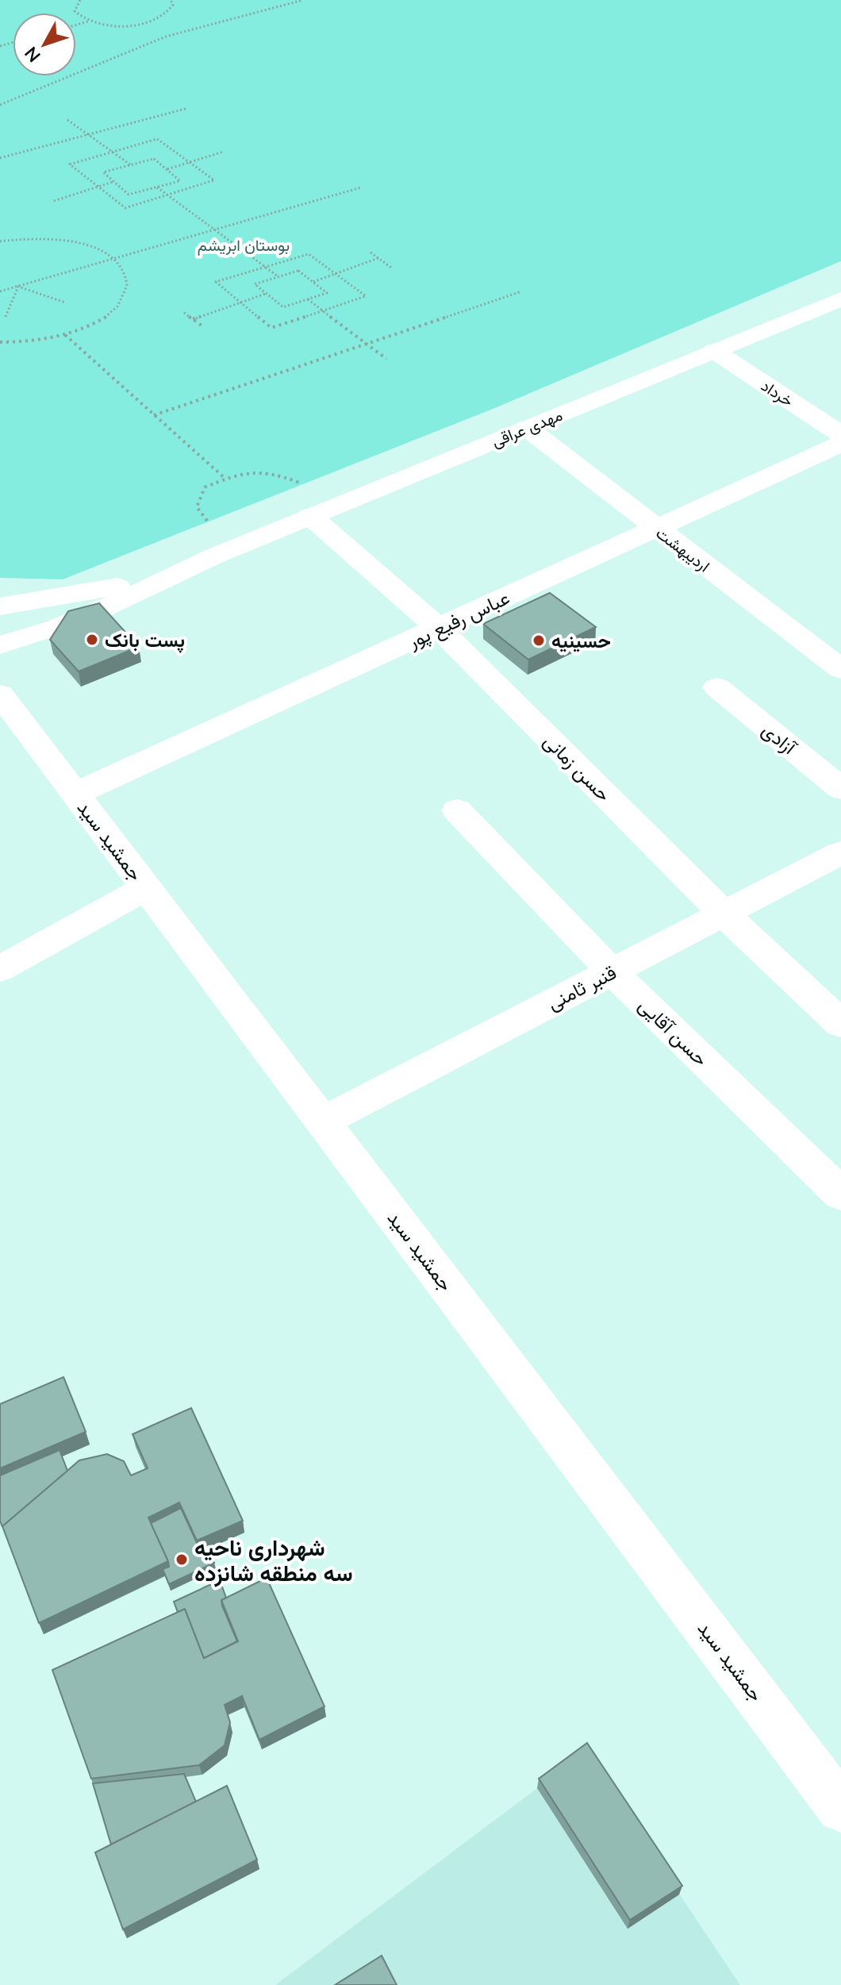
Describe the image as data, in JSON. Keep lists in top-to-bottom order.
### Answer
{
  "streets": {
    "street": [
      "خرداد",
      "مهدی عراقی",
      "اردیبهشت",
      "عباس رفیع پور",
      "آزادی",
      "حسن زمانی",
      "جمشید سید",
      "قنبر ثامنی",
      "حسن آقایی"
    ]
  },
  "crossings": [
    ["خرداد", "مهدی عراقی"],
    ["مهدی عراقی", "اردیبهشت"],
    ["مهدی عراقی", "حسن زمانی"],
    ["اردیبهشت", "عباس رفیع پور"],
    ["عباس رفیع پور", "حسن زمانی"],
    ["عباس رفیع پور", "جمشید سید"],
    ["حسن زمانی", "قنبر ثامنی"],
    ["جمشید سید", "قنبر ثامنی"],
    ["قنبر ثامنی", "حسن آقایی"]
  ],
  "parks": ["بوستان ابریشم"],
  "places": ["پست بانک", "حسینیه", "شهرداری ناحیه سه منطقه شانزده"],
  "north": "bottom left"
}
